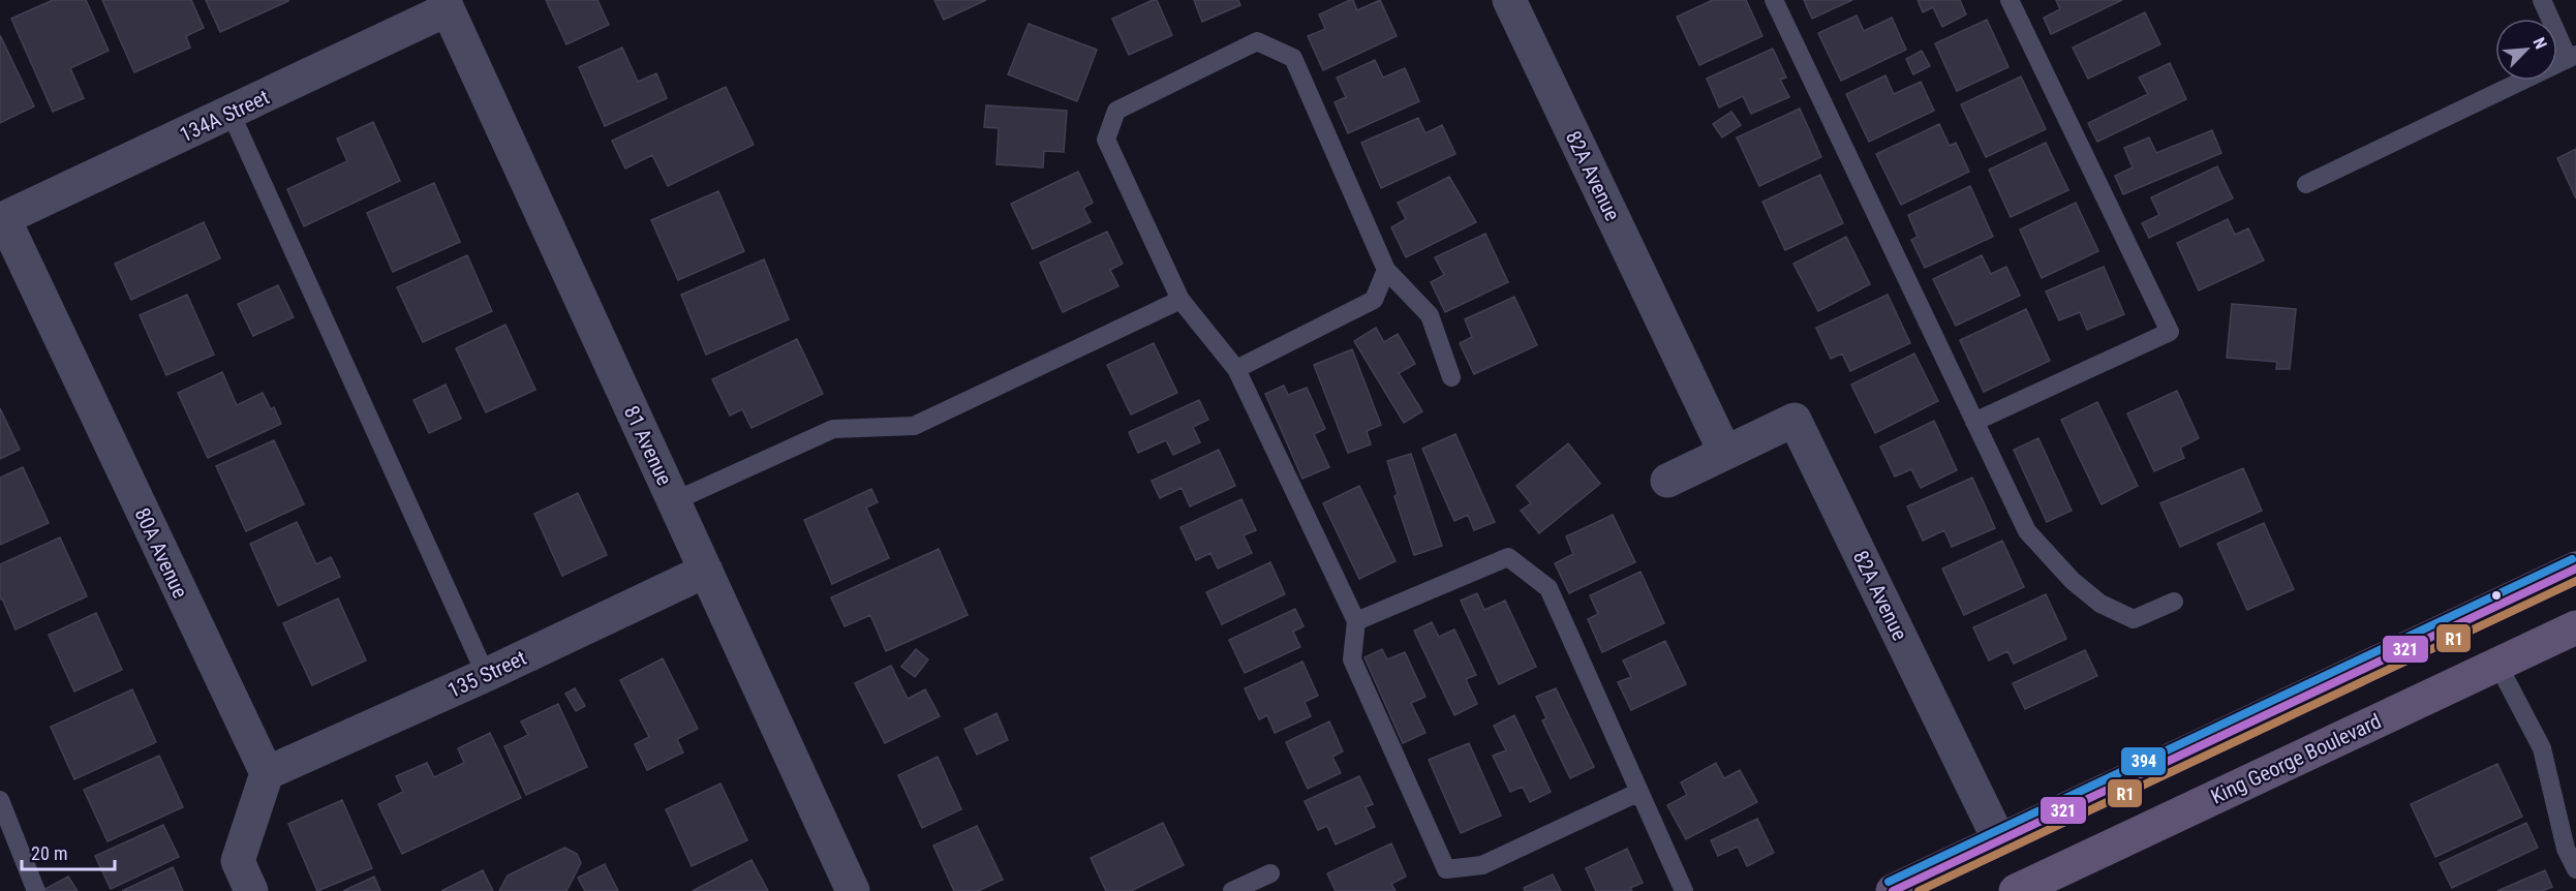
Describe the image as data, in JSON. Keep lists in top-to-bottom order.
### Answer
{
  "streets": {
    "main road": ["King George Boulevard"],
    "street": [
      "134A Street",
      "82A Avenue",
      "81 Avenue",
      "80A Avenue",
      "135 Street"
    ]
  },
  "crossings": [
    ["134A Street", "81 Avenue"],
    ["134A Street", "80A Avenue"],
    ["81 Avenue", "135 Street"],
    ["80A Avenue", "135 Street"]
  ],
  "lines": ["transit line 394", "transit line 321", "transit line R1"],
  "scale_bar": "20 m",
  "north": "top right"
}
